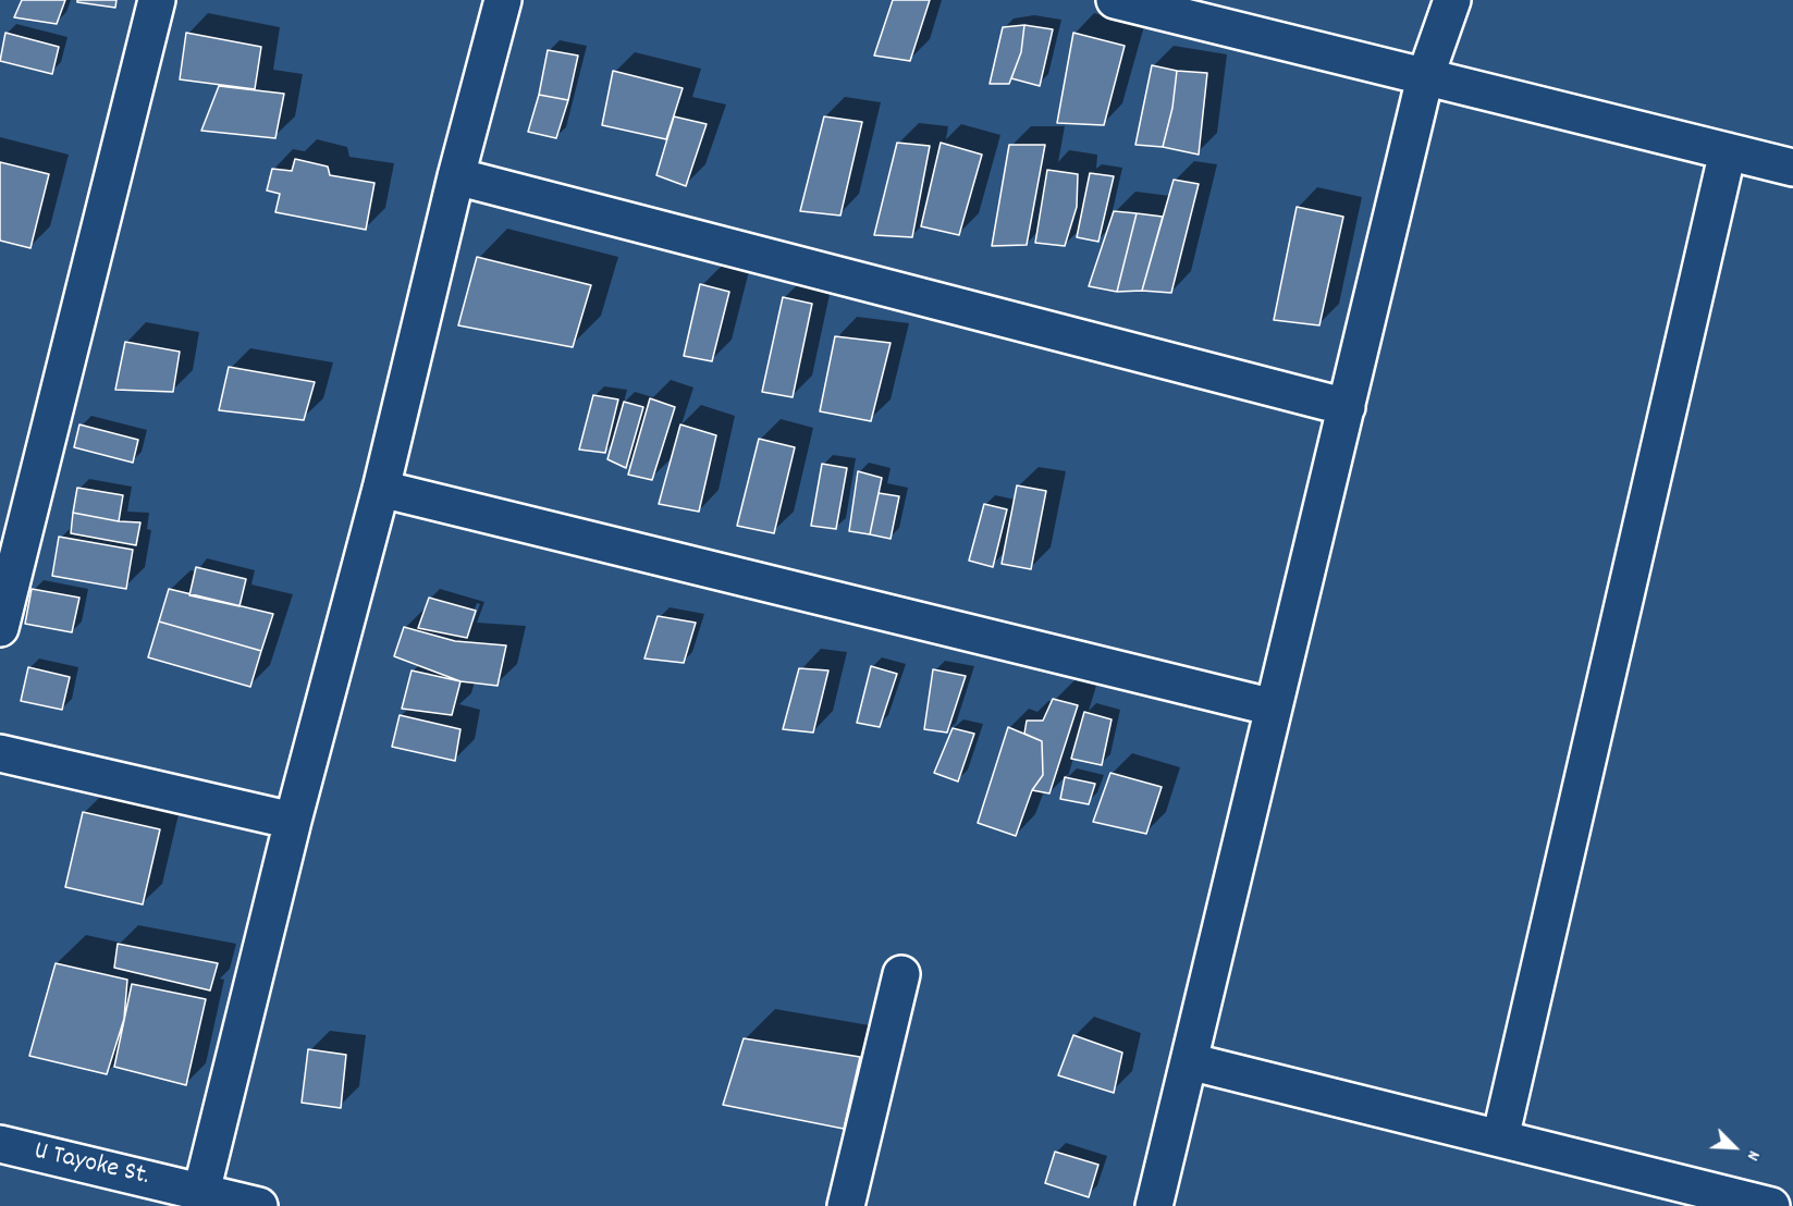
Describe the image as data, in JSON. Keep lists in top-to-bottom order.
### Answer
{
  "streets": {
    "street": ["U Tayoke St."]
  },
  "north": "bottom right"
}
